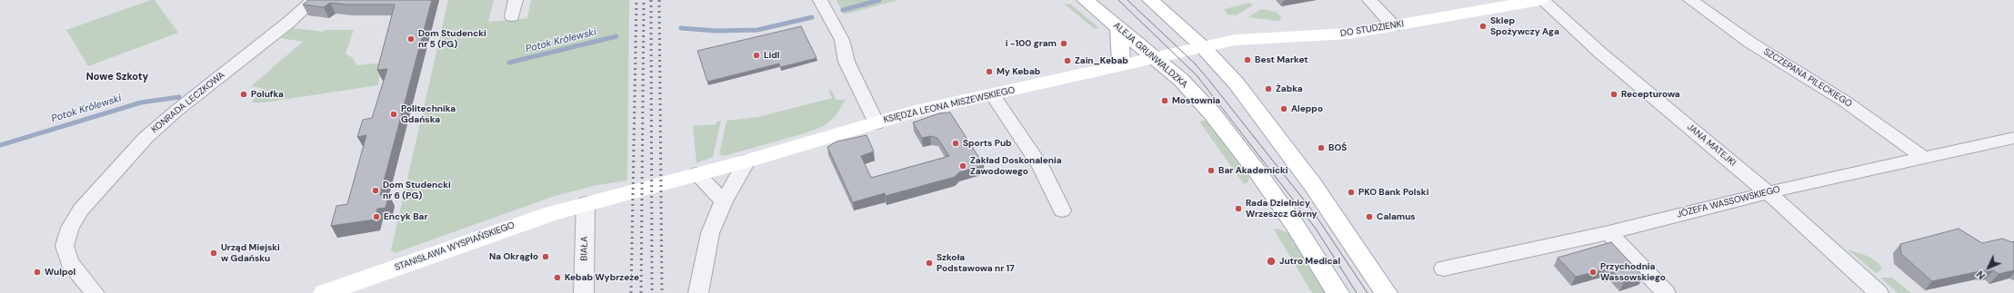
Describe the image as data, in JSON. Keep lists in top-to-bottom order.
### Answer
{
  "streets": {
    "main road": [
      "DO STUDZIENKI",
      "ALEJA GRUNWALDZKA",
      "KSIĘDZA LEONA MISZEWSKIEGO",
      "STANISŁAWA WYSPIAŃSKIEGO"
    ],
    "street": [
      "SZCZEPANA PILECKIEGO",
      "KONRADA LECZKOWA",
      "JANA MATEJKI",
      "JÓZEFA WASSOWSKIEGO",
      "BIAŁA"
    ]
  },
  "crossings": [
    ["DO STUDZIENKI", "ALEJA GRUNWALDZKA"],
    ["DO STUDZIENKI", "KSIĘDZA LEONA MISZEWSKIEGO"],
    ["DO STUDZIENKI", "JANA MATEJKI"],
    ["ALEJA GRUNWALDZKA", "KSIĘDZA LEONA MISZEWSKIEGO"],
    ["SZCZEPANA PILECKIEGO", "JÓZEFA WASSOWSKIEGO"],
    ["KSIĘDZA LEONA MISZEWSKIEGO", "STANISŁAWA WYSPIAŃSKIEGO"],
    ["KSIĘDZA LEONA MISZEWSKIEGO", "BIAŁA"],
    ["JANA MATEJKI", "JÓZEFA WASSOWSKIEGO"],
    ["STANISŁAWA WYSPIAŃSKIEGO", "BIAŁA"]
  ],
  "districts": ["Nowe Szkoty"],
  "water": ["Potok Królewski"],
  "places": [
    "Sklep Spożywczy Aga",
    "Dom Studencki nr 5 (PG)",
    "i -100 gram",
    "Lidl",
    "Best Market",
    "Zain_Kebab",
    "My Kebab",
    "Żabka",
    "Polufka",
    "Recepturowa",
    "Mostownia",
    "Aleppo",
    "Politechnika Gdańska",
    "Sports Pub",
    "BOŚ",
    "Zakład Doskonalenia Zawodowego",
    "Bar Akademicki",
    "Dom Studencki nr 6 (PG)",
    "PKO Bank Polski",
    "Rada Dzielnicy Wrzeszcz Górny",
    "Encyk Bar",
    "Calamus",
    "Urząd Miejski w Gdańsku",
    "Na Okrągło",
    "Jutro Medical",
    "Szkoła Podstawowa nr 17",
    "Wulpol",
    "Przychodnia Wassowskiego",
    "Kebab Wybrzeże"
  ],
  "north": "bottom left"
}
